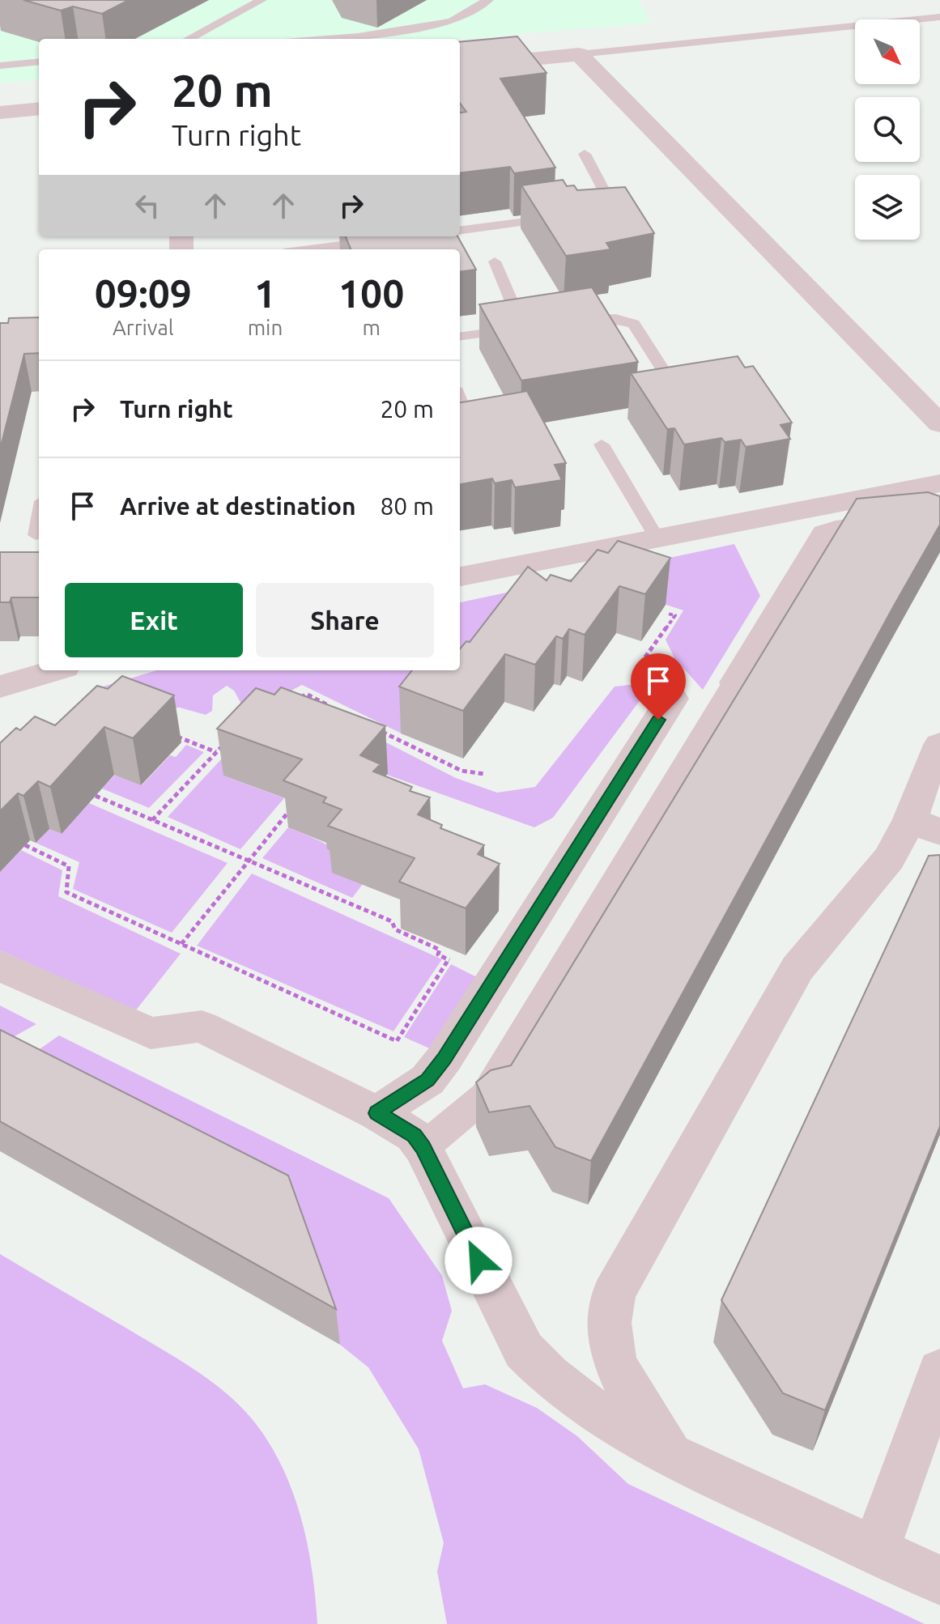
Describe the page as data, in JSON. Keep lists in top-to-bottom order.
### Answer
{
  "north": "bottom right",
  "page": {
    "turn": ["20 m", "Turn right"],
    "eta": [
      "09:09",
      "Arrival",
      "1",
      "min",
      "100",
      "m"
    ],
    "list": [
      {
        "name": "Turn right",
        "value": "20 m"
      },
      {
        "name": "Arrive at destination",
        "value": "80 m"
      }
    ],
    "buttons": ["Exit", "Share"]
  }
}
